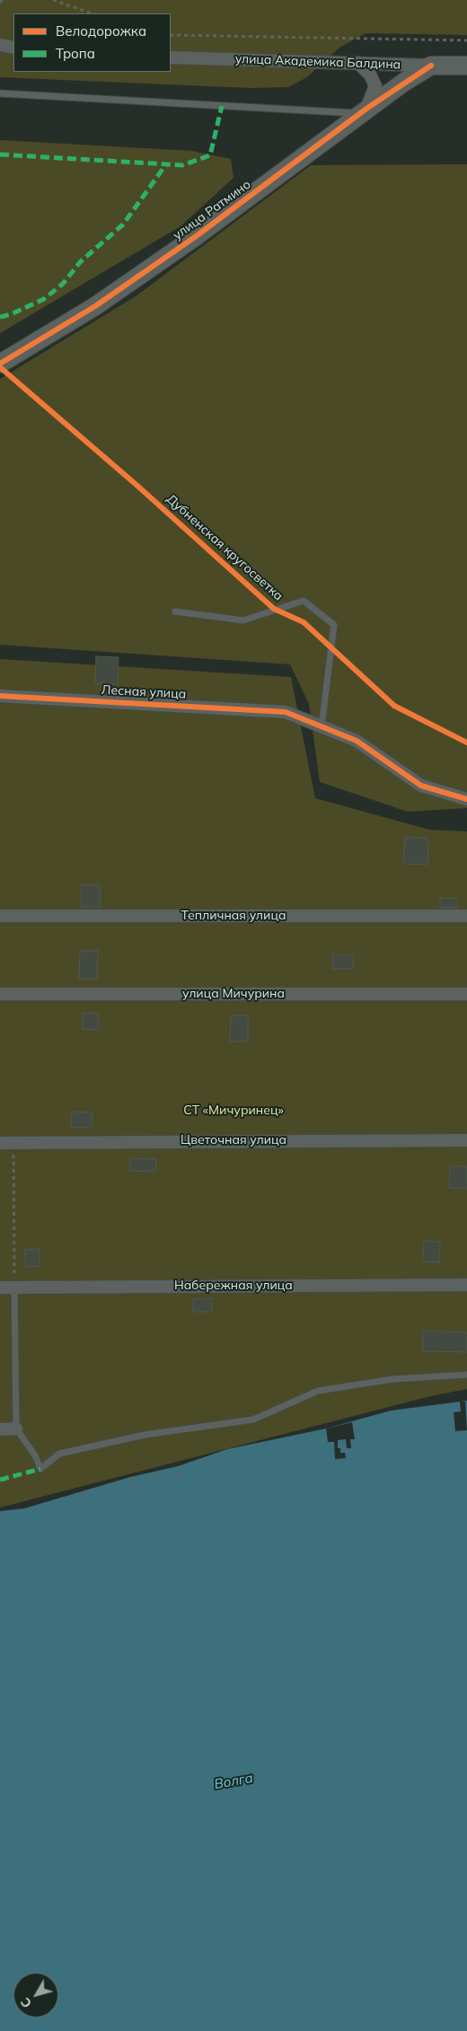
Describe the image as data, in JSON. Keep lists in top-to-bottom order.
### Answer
{
  "streets": {
    "street": [
      "улица Академика Балдина",
      "улица Ратмино",
      "Лесная улица",
      "Тепличная улица",
      "улица Мичурина",
      "Цветочная улица",
      "Набережная улица"
    ],
    "cycle path": ["Дубненская кругосветка"]
  },
  "crossings": [
    ["улица Академика Балдина", "улица Ратмино"]
  ],
  "water": ["Волга"],
  "parks": ["СТ «Мичуринец»"],
  "legend": ["Велодорожка", "Тропа"],
  "north": "bottom left"
}
